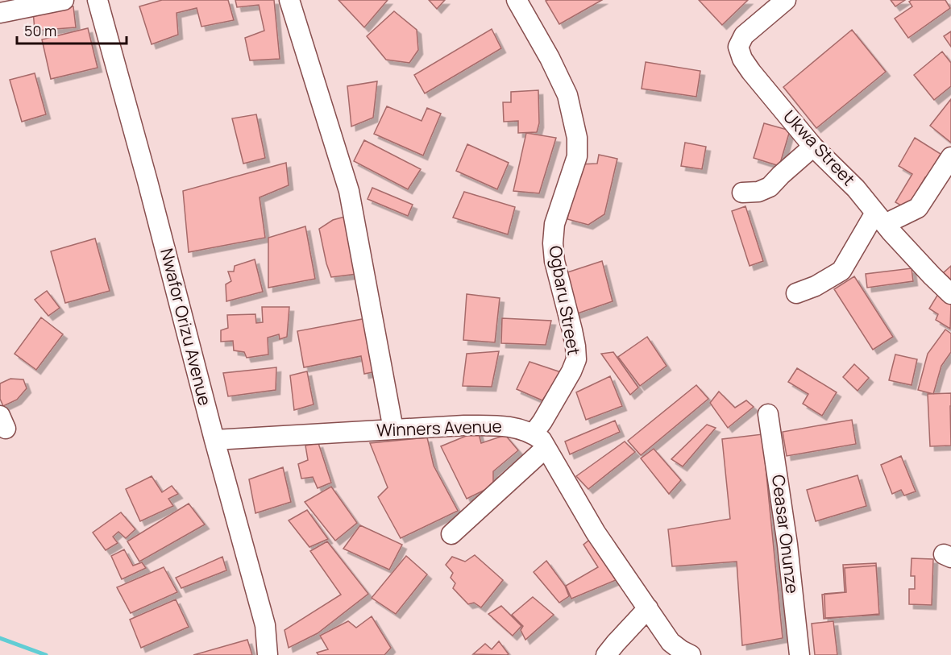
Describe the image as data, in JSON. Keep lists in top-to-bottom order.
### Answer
{
  "streets": {
    "street": [
      "Ukwa Street",
      "Ogbaru Street",
      "Nwafor Orizu Avenue",
      "Winners Avenue",
      "Ceasar Onunze"
    ]
  },
  "crossings": [
    ["Ogbaru Street", "Winners Avenue"],
    ["Nwafor Orizu Avenue", "Winners Avenue"]
  ],
  "scale_bar": "50 m"
}
